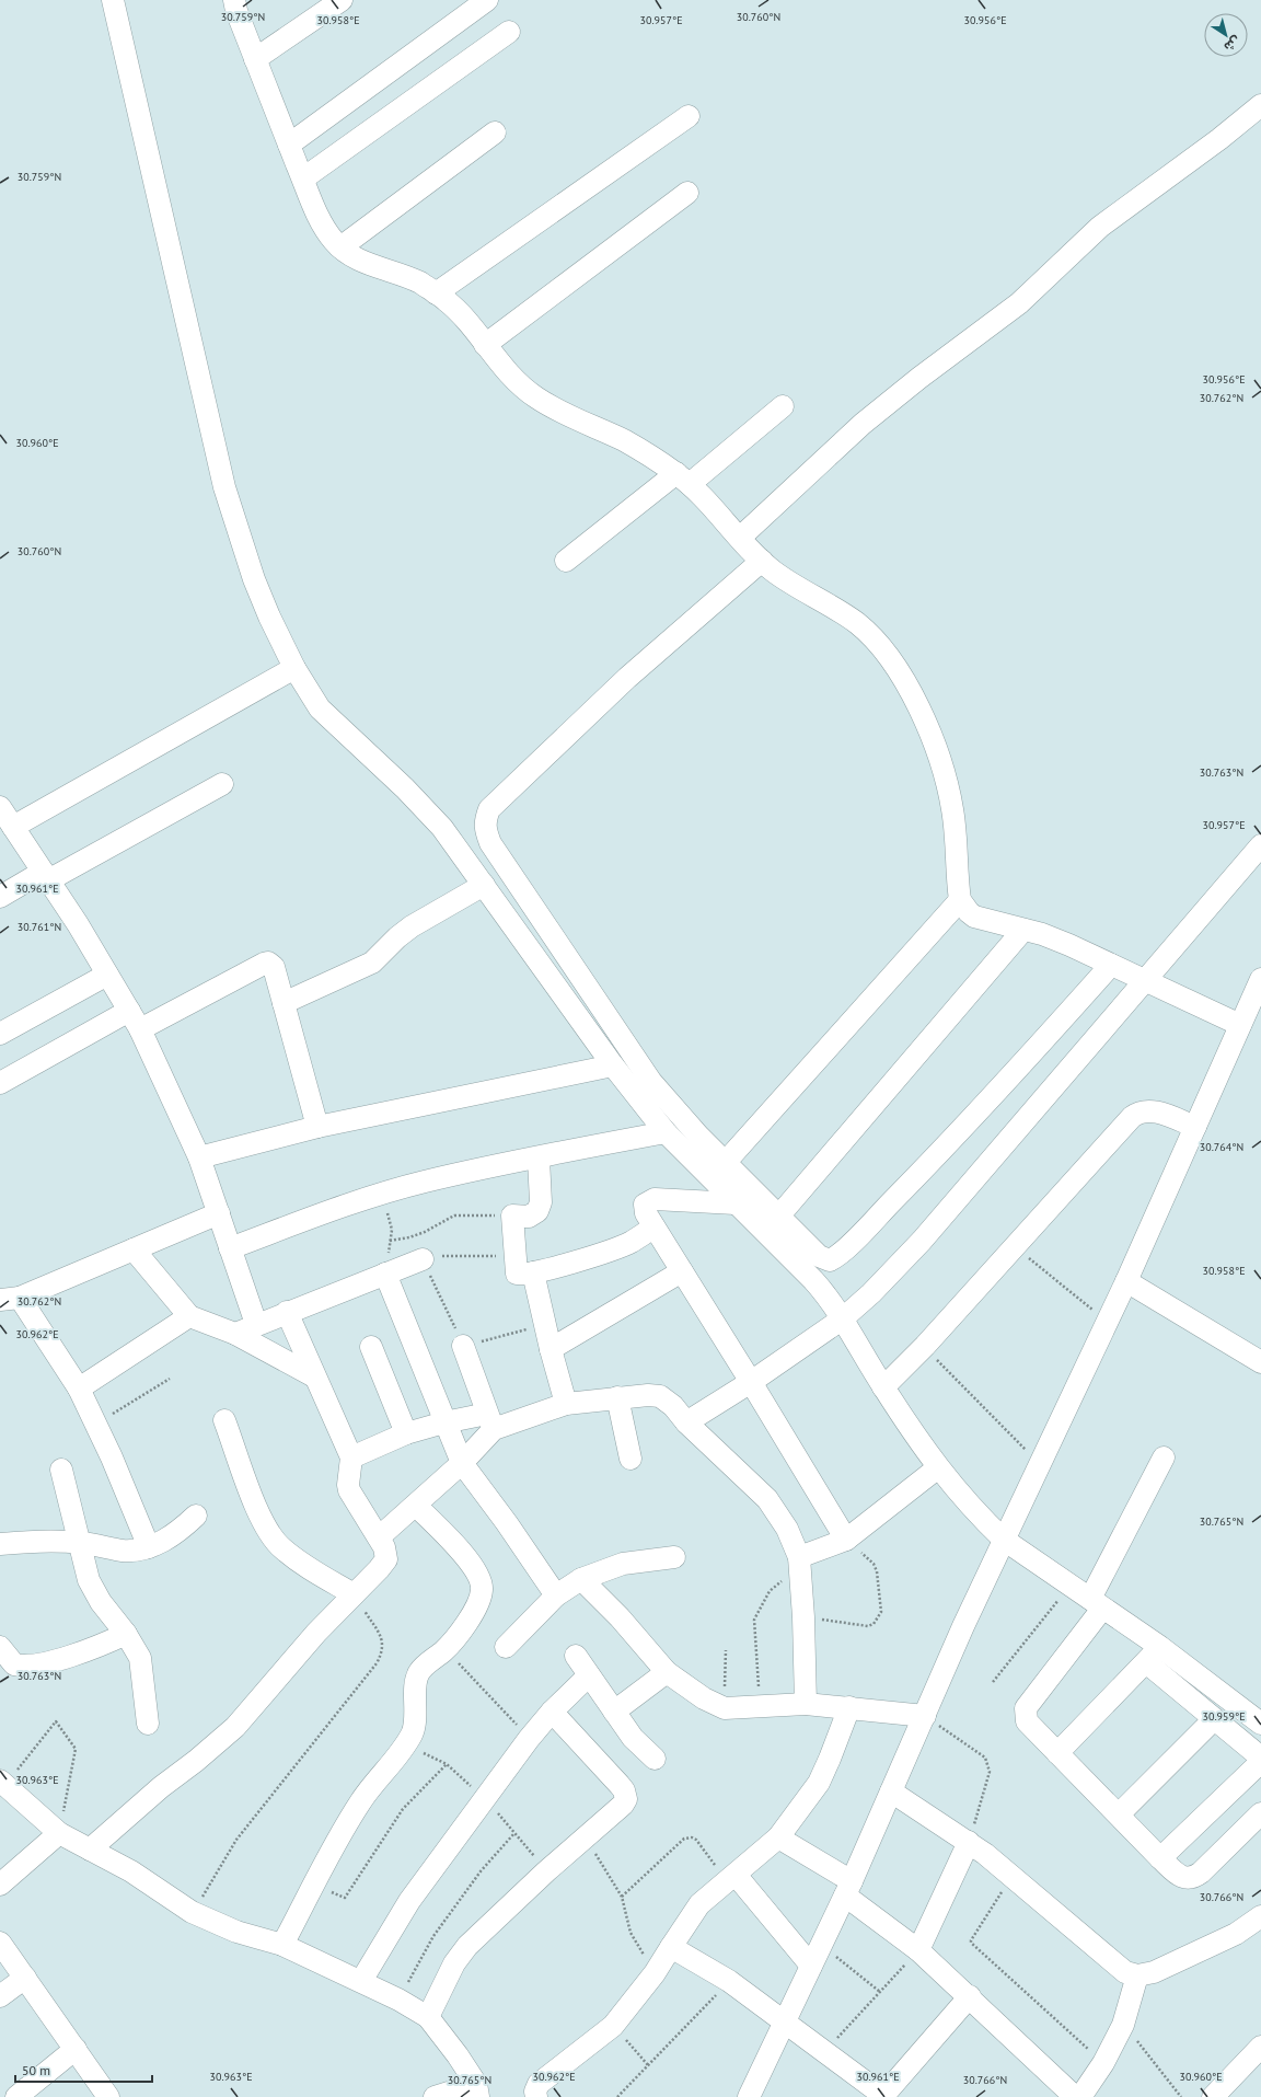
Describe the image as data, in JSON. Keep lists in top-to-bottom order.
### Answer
{
  "scale_bar": "50 m",
  "north": "bottom right",
  "coordinates": [
    "30.759°N",
    "30.760°N",
    "30.958°E",
    "30.957°E",
    "30.956°E",
    "30.762°N",
    "30.960°E",
    "30.763°N",
    "30.961°E",
    "30.761°N",
    "30.764°N",
    "30.962°E",
    "30.765°N",
    "30.959°E",
    "30.963°E",
    "30.766°N"
  ]
}
